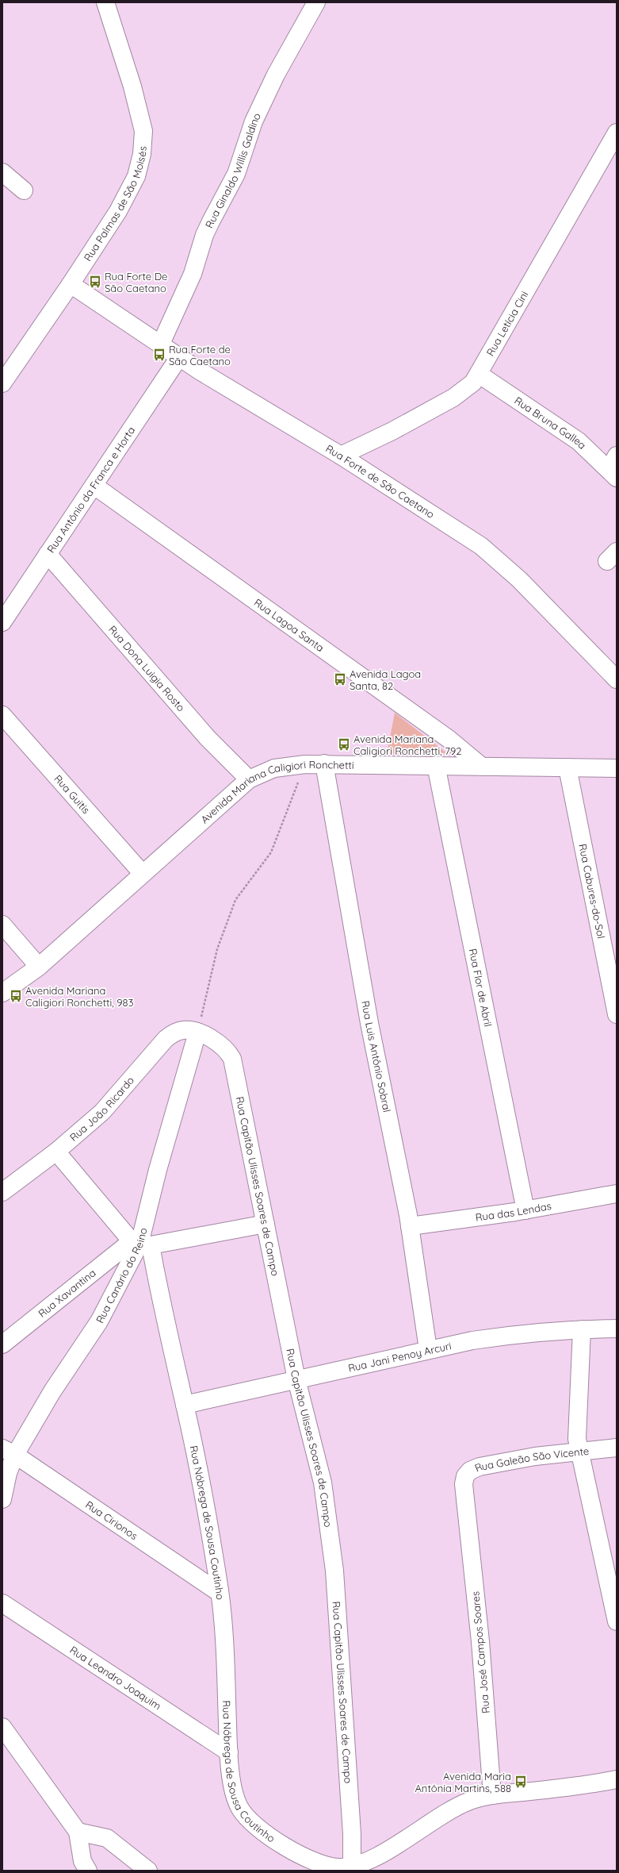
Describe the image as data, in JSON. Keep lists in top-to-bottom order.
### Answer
{
  "streets": {
    "street": [
      "Rua Ginaldo Willis Galdino",
      "Rua Palmas de São Moisés",
      "Rua Letícia Cini",
      "Rua Bruna Gallea",
      "Rua Forte de São Caetano",
      "Rua Antônio da Franca e Horta",
      "Rua Lagoa Santa",
      "Rua Dona Luigia Rosto",
      "Avenida Mariana Caligiori Ronchetti",
      "Rua Guitis",
      "Rua Cabures-do-Sol",
      "Rua Flor de Abril",
      "Rua Luis Antônio Sobral",
      "Rua João Ricardo",
      "Rua Capitão Ulisses Soares de Campo",
      "Rua das Lendas",
      "Rua Canário do Reino",
      "Rua Xavantina",
      "Rua Jani Penoy Arcuri",
      "Rua Galeão São Vicente",
      "Rua Cirionos",
      "Rua Nóbrega de Sousa Coutinho",
      "Rua José Campos Soares",
      "Rua Leandro Joaquim"
    ]
  },
  "crossings": [
    ["Rua Ginaldo Willis Galdino", "Rua Forte de São Caetano"],
    ["Rua Palmas de São Moisés", "Rua Forte de São Caetano"],
    ["Rua Letícia Cini", "Rua Bruna Gallea"],
    ["Rua Letícia Cini", "Rua Forte de São Caetano"],
    ["Rua Forte de São Caetano", "Rua Antônio da Franca e Horta"],
    ["Rua Antônio da Franca e Horta", "Rua Lagoa Santa"],
    ["Rua Antônio da Franca e Horta", "Rua Dona Luigia Rosto"],
    ["Rua Lagoa Santa", "Avenida Mariana Caligiori Ronchetti"],
    ["Rua Dona Luigia Rosto", "Avenida Mariana Caligiori Ronchetti"],
    ["Avenida Mariana Caligiori Ronchetti", "Rua Guitis"],
    ["Avenida Mariana Caligiori Ronchetti", "Rua Cabures-do-Sol"],
    ["Avenida Mariana Caligiori Ronchetti", "Rua Flor de Abril"],
    ["Avenida Mariana Caligiori Ronchetti", "Rua Luis Antônio Sobral"],
    ["Rua Flor de Abril", "Rua das Lendas"],
    ["Rua Luis Antônio Sobral", "Rua das Lendas"],
    ["Rua Luis Antônio Sobral", "Rua Jani Penoy Arcuri"],
    ["Rua João Ricardo", "Rua Capitão Ulisses Soares de Campo"],
    ["Rua João Ricardo", "Rua Canário do Reino"],
    ["Rua João Ricardo", "Rua Nóbrega de Sousa Coutinho"],
    ["Rua Capitão Ulisses Soares de Campo", "Rua Canário do Reino"],
    ["Rua Capitão Ulisses Soares de Campo", "Rua Xavantina"],
    ["Rua Capitão Ulisses Soares de Campo", "Rua Jani Penoy Arcuri"],
    ["Rua Capitão Ulisses Soares de Campo", "Rua Nóbrega de Sousa Coutinho"],
    ["Rua Canário do Reino", "Rua Xavantina"],
    ["Rua Canário do Reino", "Rua Cirionos"],
    ["Rua Canário do Reino", "Rua Nóbrega de Sousa Coutinho"],
    ["Rua Xavantina", "Rua Nóbrega de Sousa Coutinho"],
    ["Rua Jani Penoy Arcuri", "Rua Nóbrega de Sousa Coutinho"],
    ["Rua Galeão São Vicente", "Rua José Campos Soares"],
    ["Rua Cirionos", "Rua Nóbrega de Sousa Coutinho"],
    ["Rua Nóbrega de Sousa Coutinho", "Rua José Campos Soares"],
    ["Rua Nóbrega de Sousa Coutinho", "Rua Leandro Joaquim"]
  ],
  "places": {
    "bus stop": [
      "Rua Forte De São Caetano",
      "Rua Forte de São Caetano",
      "Avenida Lagoa Santa, 82",
      "Avenida Mariana Caligiori Ronchetti, 792",
      "Avenida Mariana Caligiori Ronchetti, 983",
      "Avenida Maria Antônia Martins, 588"
    ]
  }
}
